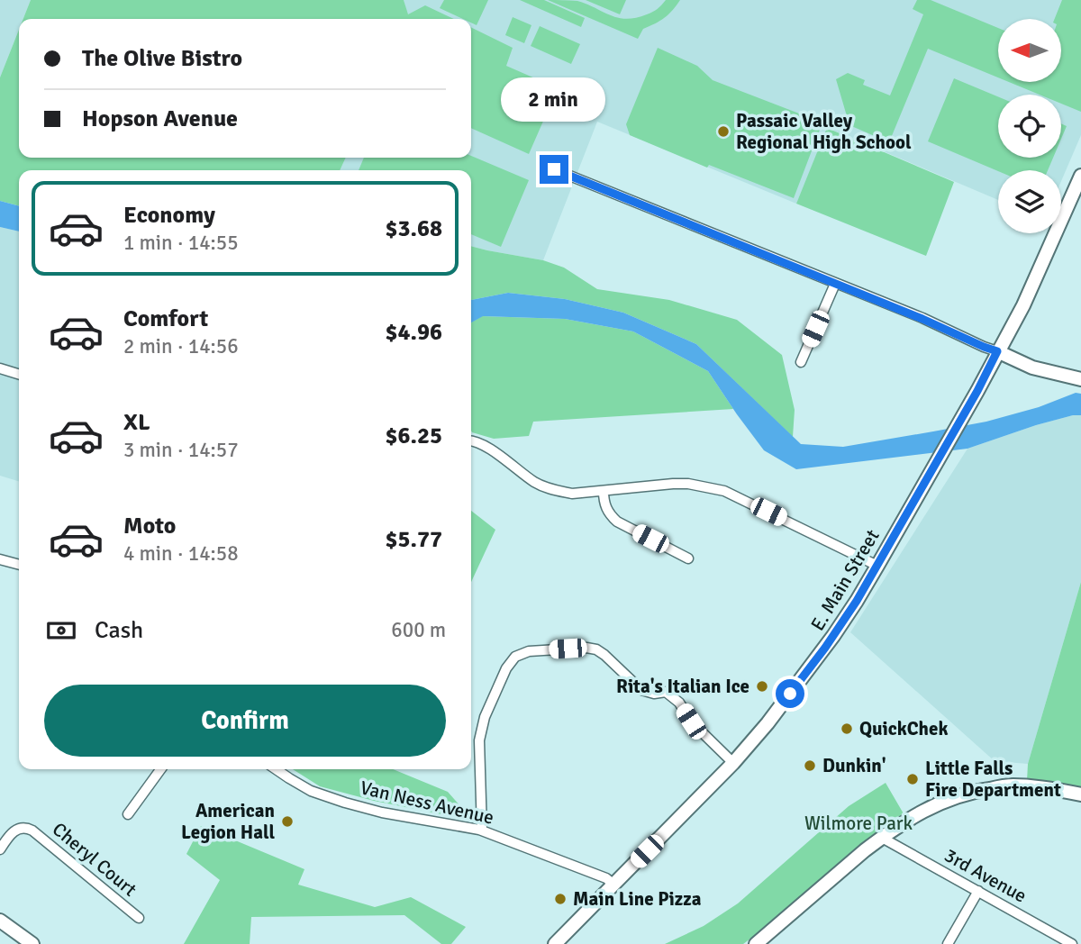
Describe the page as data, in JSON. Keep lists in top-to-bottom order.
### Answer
{
  "streets": {
    "main road": ["E. Main Street"],
    "street": ["Van Ness Avenue", "Cheryl Court", "3rd Avenue"]
  },
  "crossings": [
    ["E. Main Street", "Van Ness Avenue"]
  ],
  "parks": ["Wilmore Park"],
  "places": [
    "Passaic Valley Regional High School",
    "Rita's Italian Ice",
    "QuickChek",
    "Dunkin'",
    "Little Falls Fire Department",
    "American Legion Hall",
    "Main Line Pizza"
  ],
  "north": "left",
  "page": {
    "banner": ["The Olive Bistro", "Hopson Avenue"],
    "bubble": "2 min",
    "list": [
      {
        "name": "Economy",
        "note": "1 min · 14:55",
        "value": "$3.68"
      },
      {
        "name": "Comfort",
        "note": "2 min · 14:56",
        "value": "$4.96"
      },
      {
        "name": "XL",
        "note": "3 min · 14:57",
        "value": "$6.25"
      },
      {
        "name": "Moto",
        "note": "4 min · 14:58",
        "value": "$5.77"
      }
    ],
    "pay": ["Cash", "600 m"],
    "buttons": "Confirm"
  }
}
